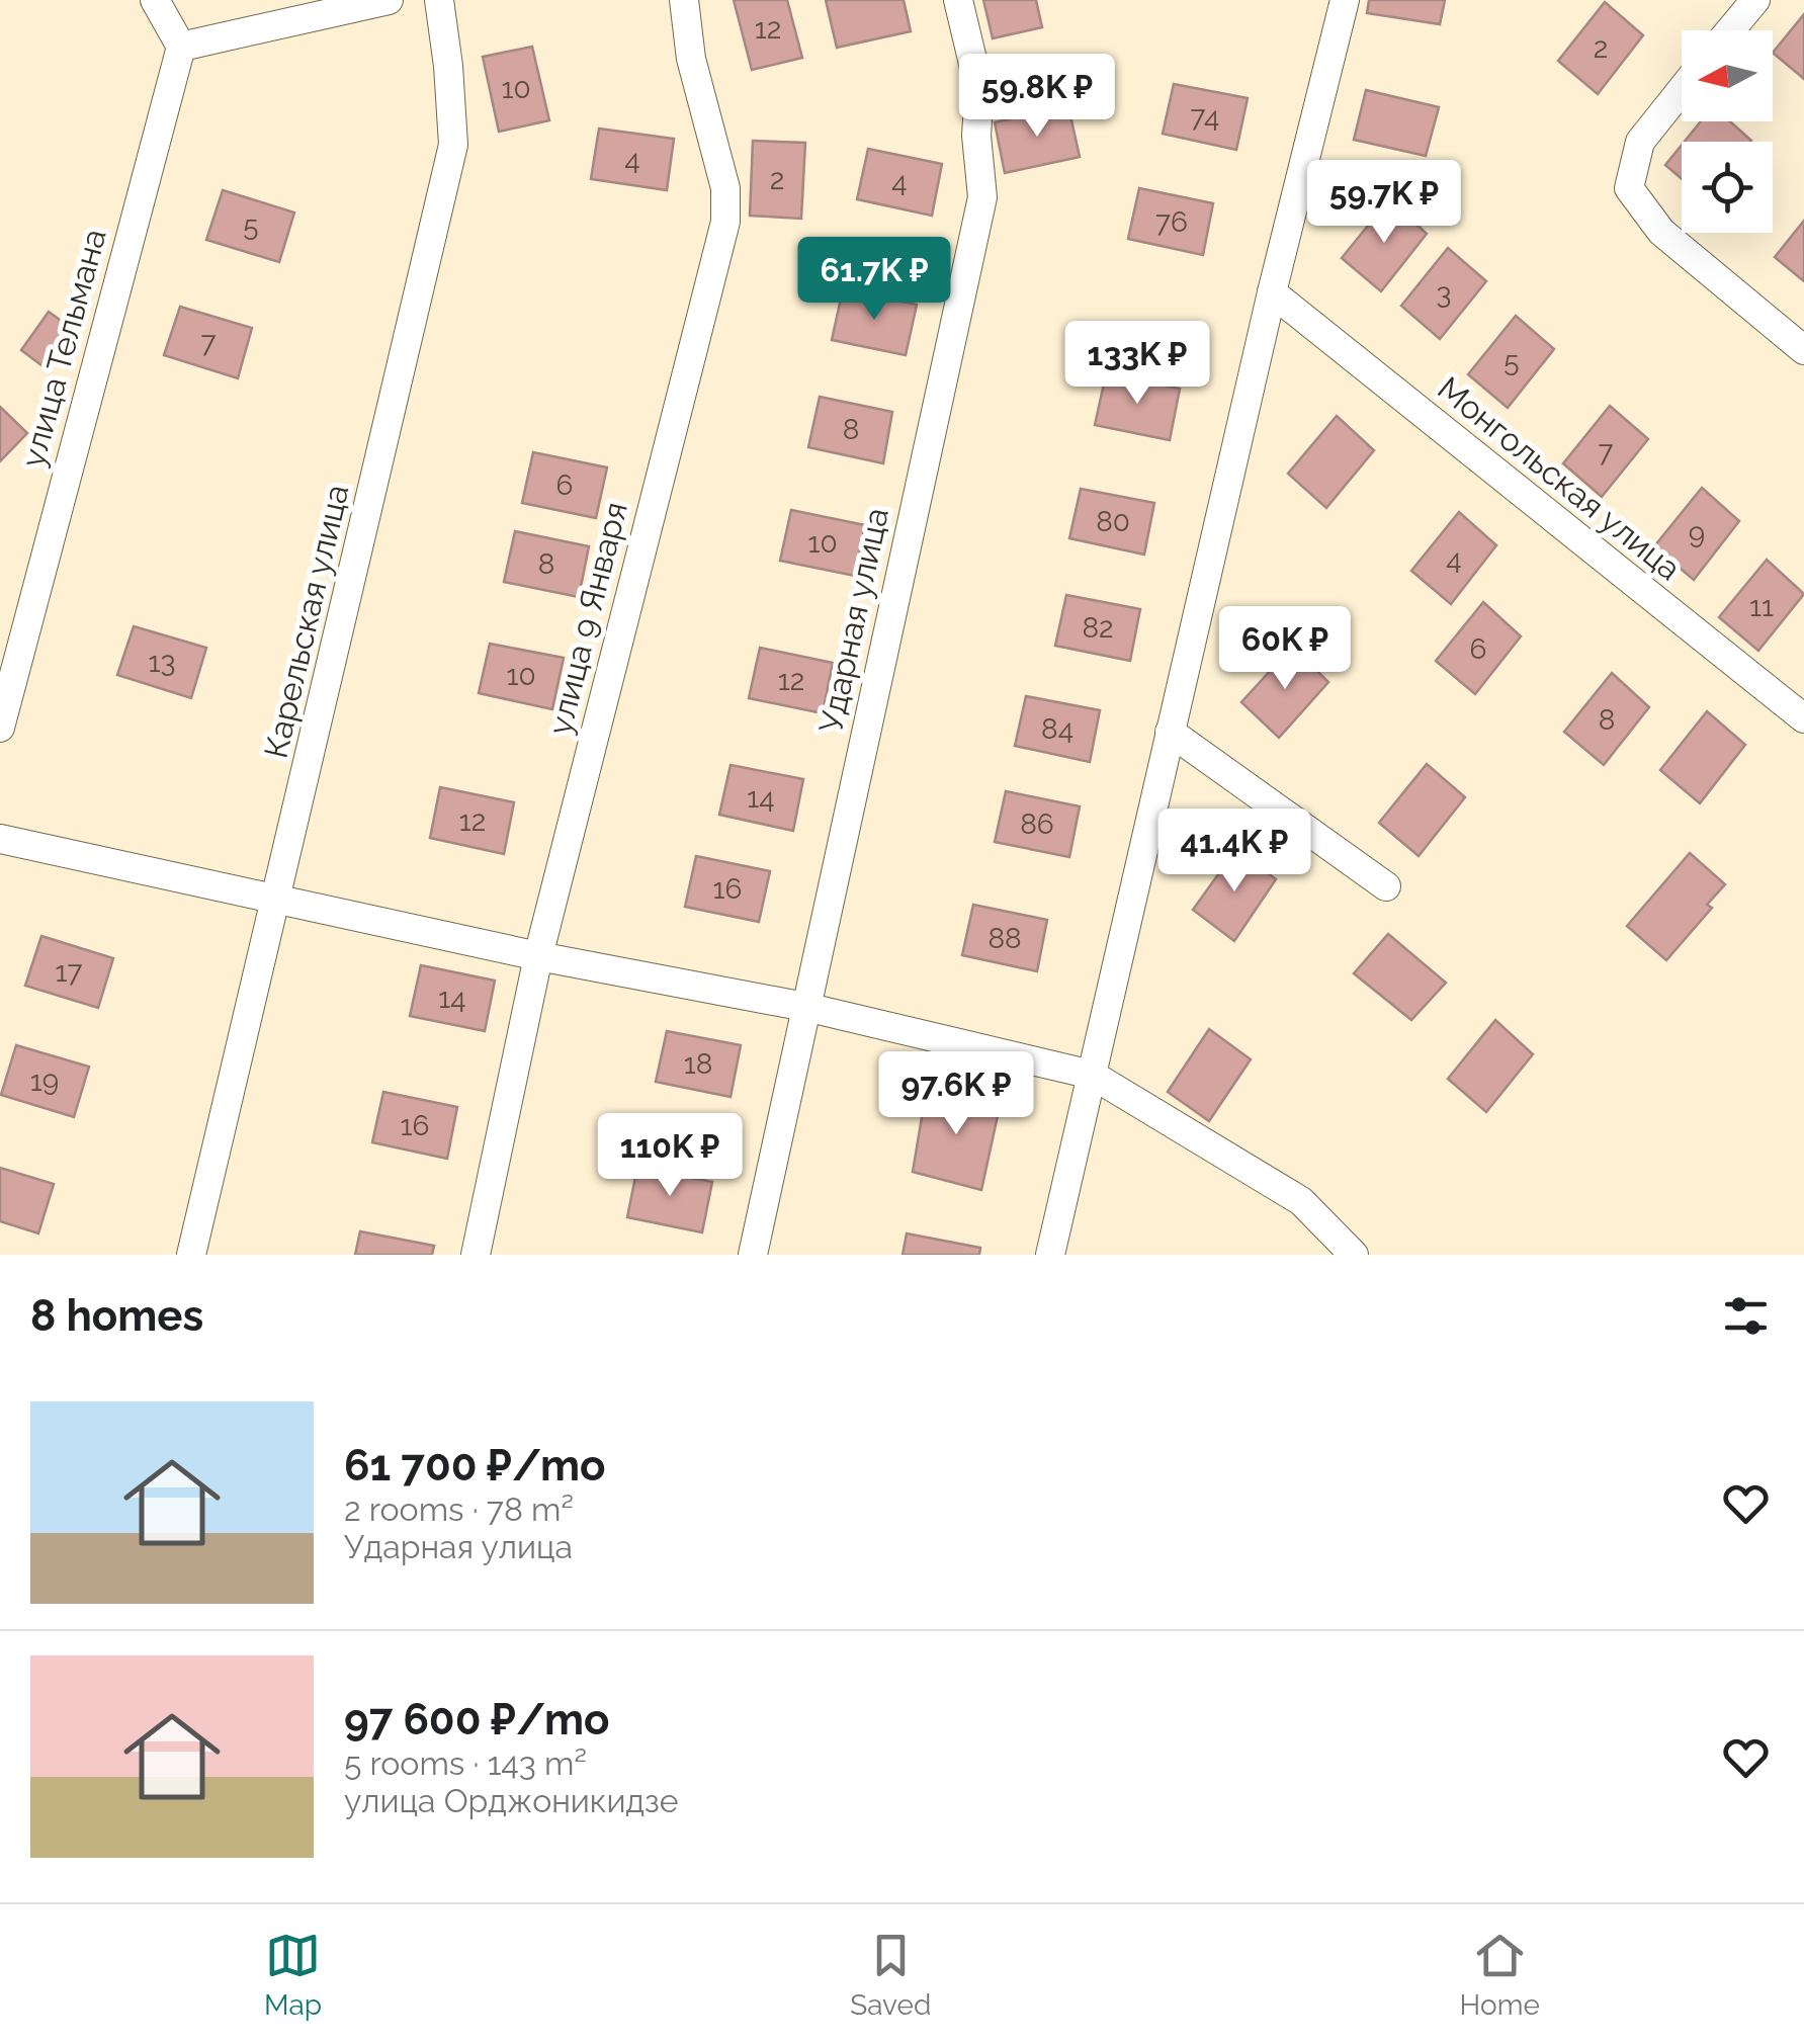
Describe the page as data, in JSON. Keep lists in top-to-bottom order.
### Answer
{
  "streets": {
    "street": [
      "улица Тельмана",
      "Монгольская улица",
      "улица 9 Января",
      "Ударная улица",
      "Карельская улица"
    ]
  },
  "house_numbers": [
    "12",
    "2",
    "10",
    "74",
    "4",
    "2",
    "4",
    "76",
    "5",
    "3",
    "7",
    "5",
    "8",
    "7",
    "6",
    "80",
    "9",
    "10",
    "4",
    "8",
    "11",
    "82",
    "6",
    "13",
    "10",
    "12",
    "8",
    "84",
    "14",
    "12",
    "86",
    "16",
    "88",
    "17",
    "14",
    "18",
    "19",
    "16"
  ],
  "north": "left",
  "page": {
    "price": [
      "59.8K ₽",
      "59.7K ₽",
      "61.7K ₽",
      "133K ₽",
      "60K ₽",
      "41.4K ₽",
      "97.6K ₽",
      "110K ₽"
    ],
    "heading": "8 homes",
    "list": [
      {
        "name": "61 700 ₽/mo",
        "note": "2 rooms · 78 m² · Ударная улица"
      },
      {
        "name": "97 600 ₽/mo",
        "note": "5 rooms · 143 m² · улица Орджоникидзе"
      }
    ],
    "tabs": ["Map", "Saved", "Home"]
  }
}
